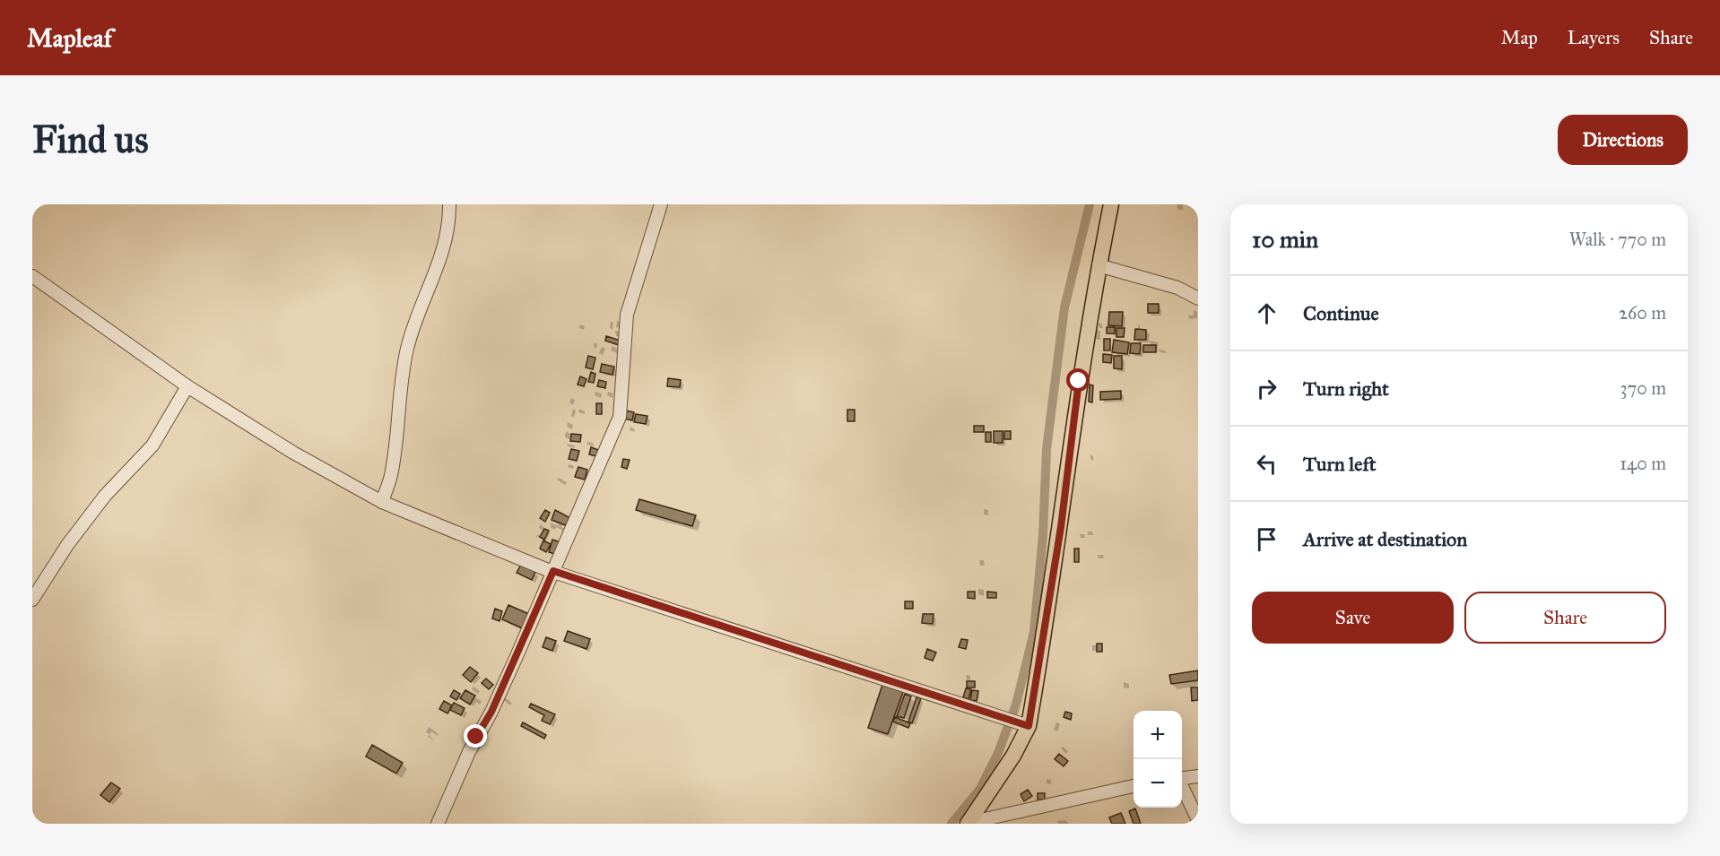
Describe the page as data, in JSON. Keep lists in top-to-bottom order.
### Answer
{
  "page": {
    "header": "Mapleaf",
    "nav": ["Map", "Layers", "Share"],
    "buttons": [
      "Directions",
      ["Save", "Share"]
    ],
    "title": "Find us",
    "heading": ["10 min", "Walk · 770 m"],
    "list": [
      ["Continue", "260 m"],
      ["Turn right", "370 m"],
      ["Turn left", "140 m"],
      "Arrive at destination"
    ],
    "map_buttons": ["+", "−"]
  }
}
